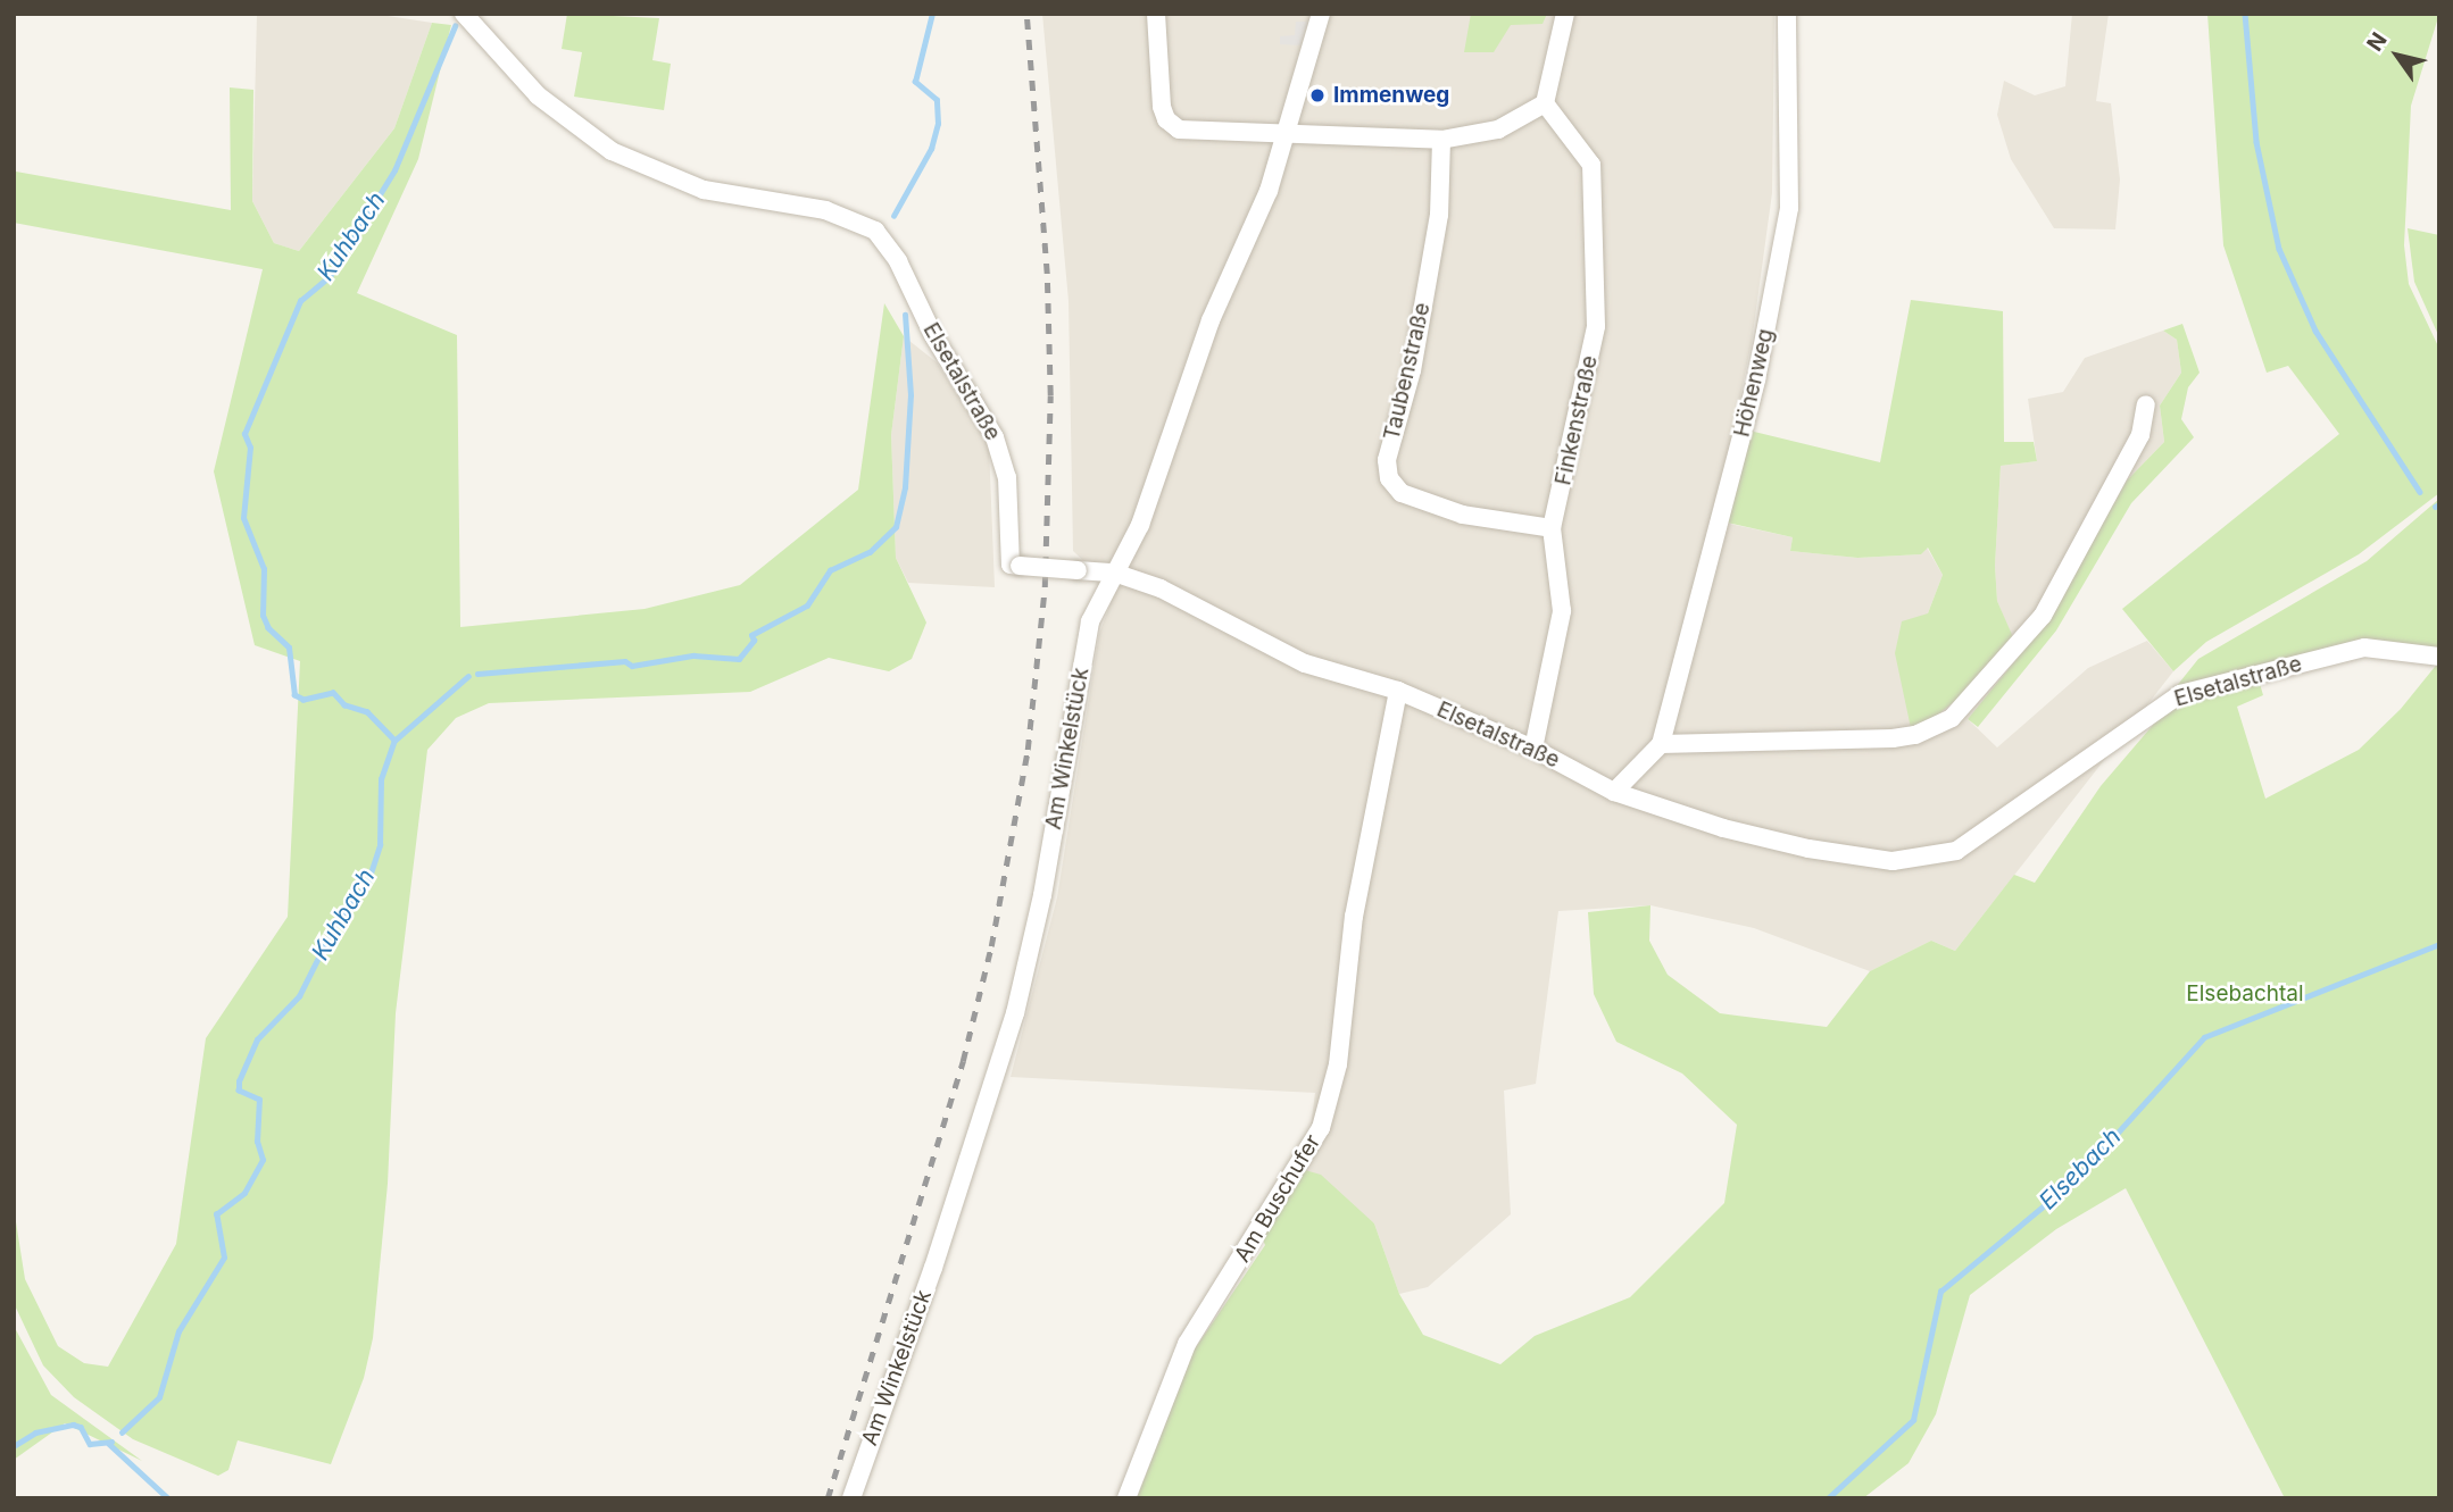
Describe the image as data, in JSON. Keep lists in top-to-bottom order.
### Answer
{
  "streets": {
    "street": [
      "Taubenstraße",
      "Elsetalstraße",
      "Höhenweg",
      "Finkenstraße",
      "Am Winkelstück",
      "Am Buschufer"
    ]
  },
  "crossings": [
    ["Taubenstraße", "Finkenstraße"],
    ["Elsetalstraße", "Finkenstraße"],
    ["Elsetalstraße", "Am Winkelstück"],
    ["Elsetalstraße", "Am Buschufer"]
  ],
  "water": ["Kuhbach", "Elsebach"],
  "parks": ["Elsebachtal"],
  "places": ["Immenweg"],
  "north": "top left"
}
